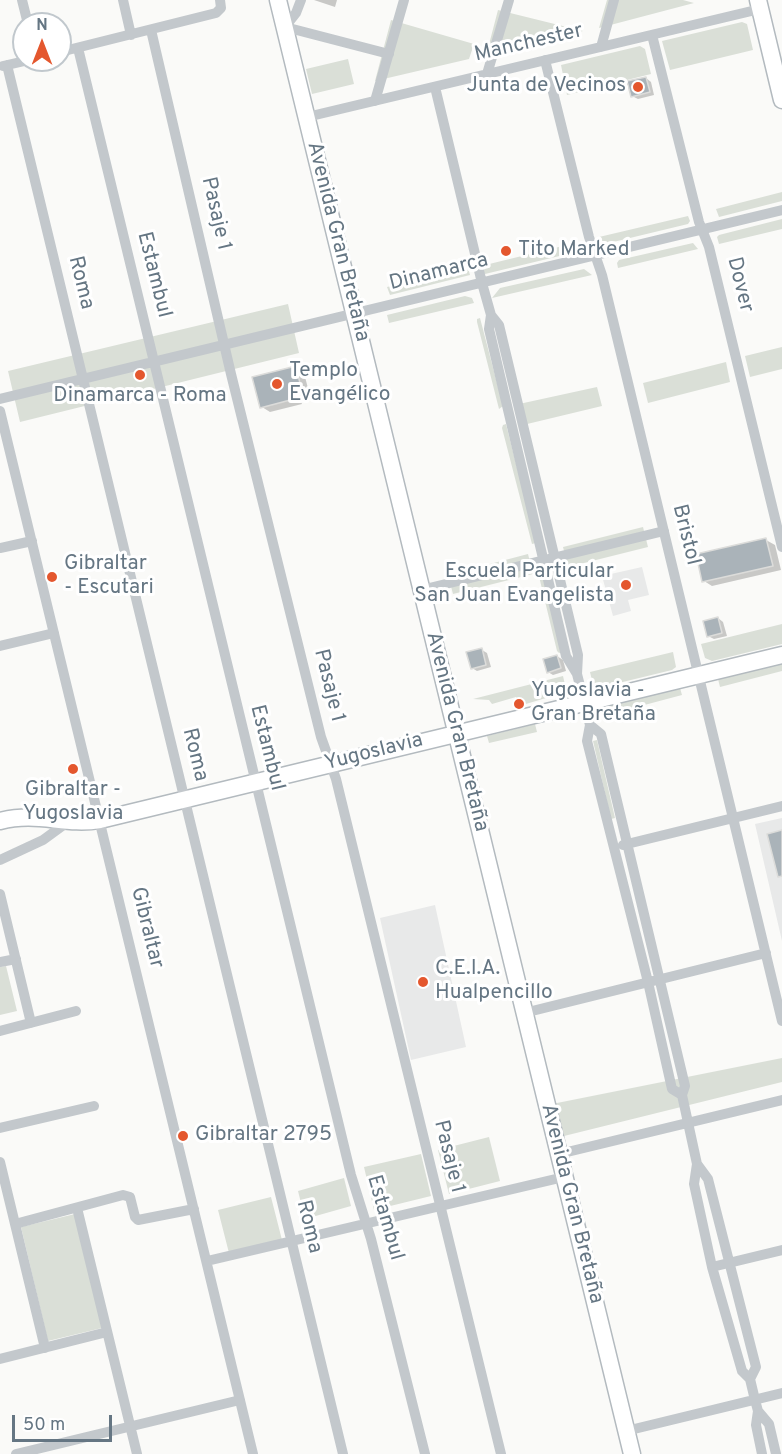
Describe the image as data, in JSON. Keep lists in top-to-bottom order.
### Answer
{
  "streets": {
    "main road": ["Avenida Gran Bretaña", "Yugoslavia"],
    "street": [
      "Manchester",
      "Pasaje 1",
      "Dinamarca",
      "Estambul",
      "Roma",
      "Dover",
      "Bristol",
      "Gibraltar"
    ]
  },
  "crossings": [
    ["Manchester", "Avenida Gran Bretaña"],
    ["Manchester", "Dover"],
    ["Manchester", "Bristol"],
    ["Pasaje 1", "Dinamarca"],
    ["Pasaje 1", "Yugoslavia"],
    ["Avenida Gran Bretaña", "Dinamarca"],
    ["Avenida Gran Bretaña", "Yugoslavia"],
    ["Dinamarca", "Estambul"],
    ["Dinamarca", "Roma"],
    ["Dinamarca", "Dover"],
    ["Dinamarca", "Bristol"],
    ["Estambul", "Yugoslavia"],
    ["Roma", "Yugoslavia"],
    ["Bristol", "Yugoslavia"],
    ["Yugoslavia", "Gibraltar"]
  ],
  "places": [
    "Junta de Vecinos",
    "Tito Marked",
    "Dinamarca - Roma",
    "Templo Evangélico",
    "Gibraltar - Escutari",
    "Escuela Particular San Juan Evangelista",
    "Yugoslavia - Gran Bretaña",
    "Gibraltar - Yugoslavia",
    "C.E.I.A. Hualpencillo",
    "Gibraltar 2795"
  ],
  "scale_bar": "50 m",
  "north": "top"
}
